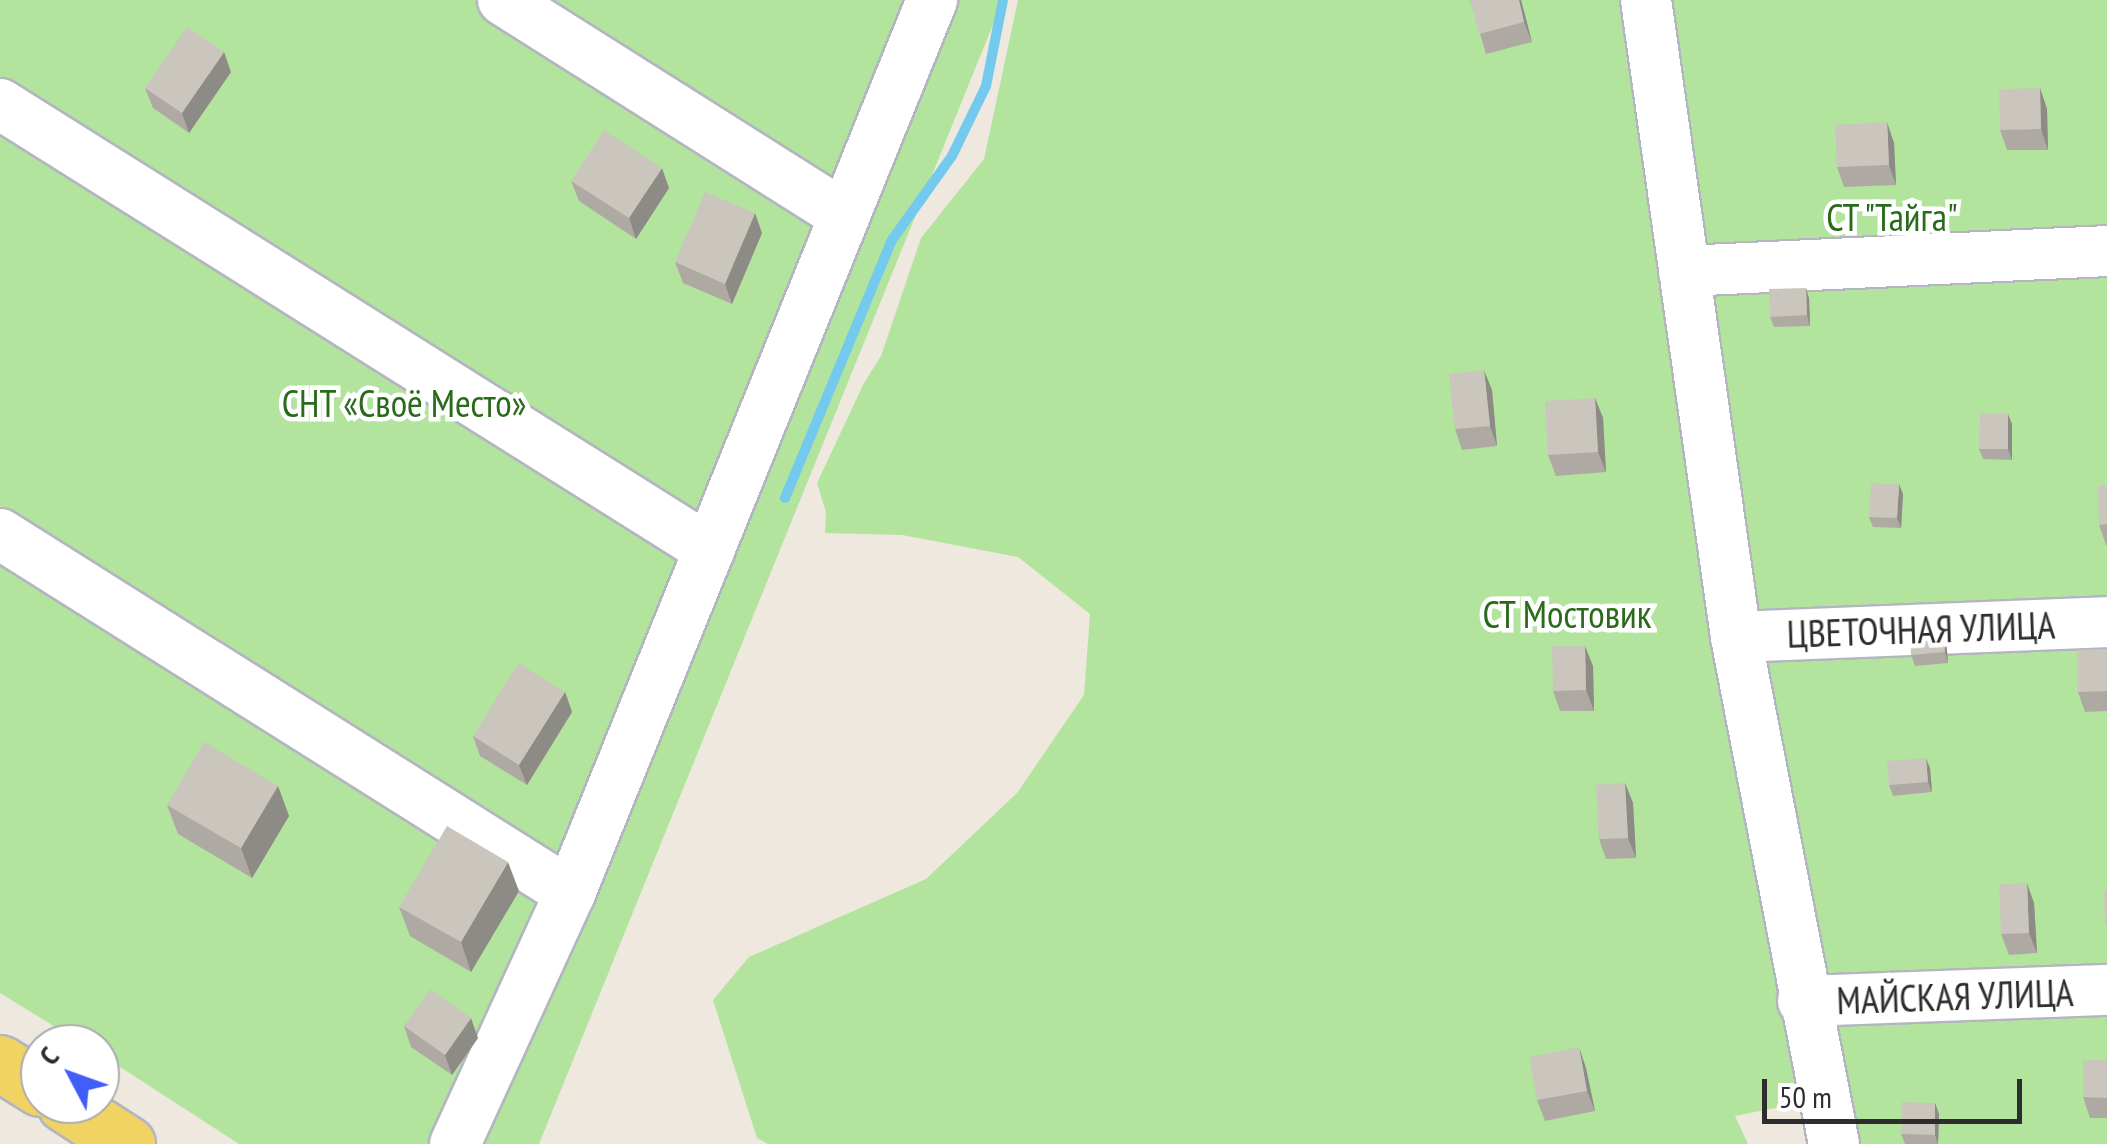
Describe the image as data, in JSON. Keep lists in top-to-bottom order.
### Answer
{
  "streets": {
    "street": ["ЦВЕТОЧНАЯ УЛИЦА", "МАЙСКАЯ УЛИЦА"]
  },
  "parks": ["СТ \"Тайга\"", "СНТ «Своё Место»", "СТ Мостовик"],
  "scale_bar": "50 m",
  "north": "top left"
}
